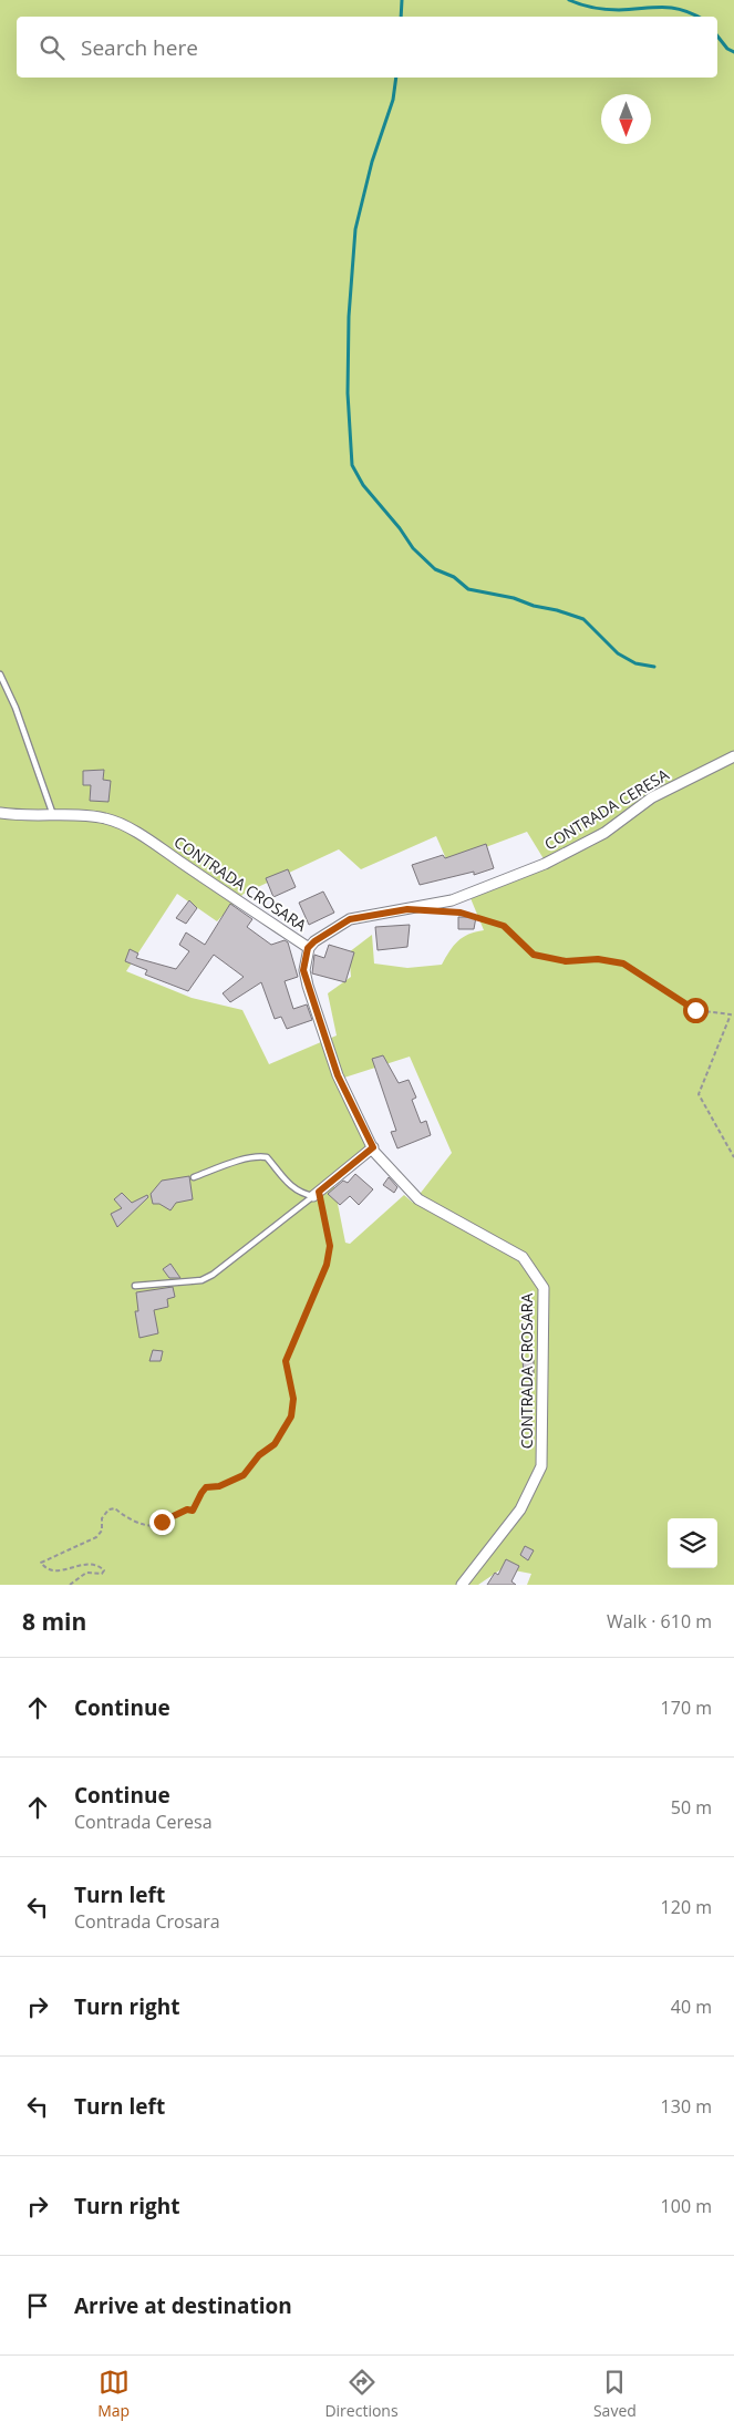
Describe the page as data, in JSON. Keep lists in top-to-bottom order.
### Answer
{
  "streets": {
    "street": ["CONTRADA CERESA", "CONTRADA CROSARA"]
  },
  "crossings": [
    ["CONTRADA CERESA", "CONTRADA CROSARA"]
  ],
  "north": "bottom",
  "page": {
    "search": "Search here",
    "heading": ["8 min", "Walk · 610 m"],
    "list": [
      ["Continue", "170 m"],
      ["Continue", "Contrada Ceresa", "50 m"],
      ["Turn left", "Contrada Crosara", "120 m"],
      ["Turn right", "40 m"],
      ["Turn left", "130 m"],
      ["Turn right", "100 m"],
      "Arrive at destination"
    ],
    "nav": ["Map", "Directions", "Saved"]
  }
}
